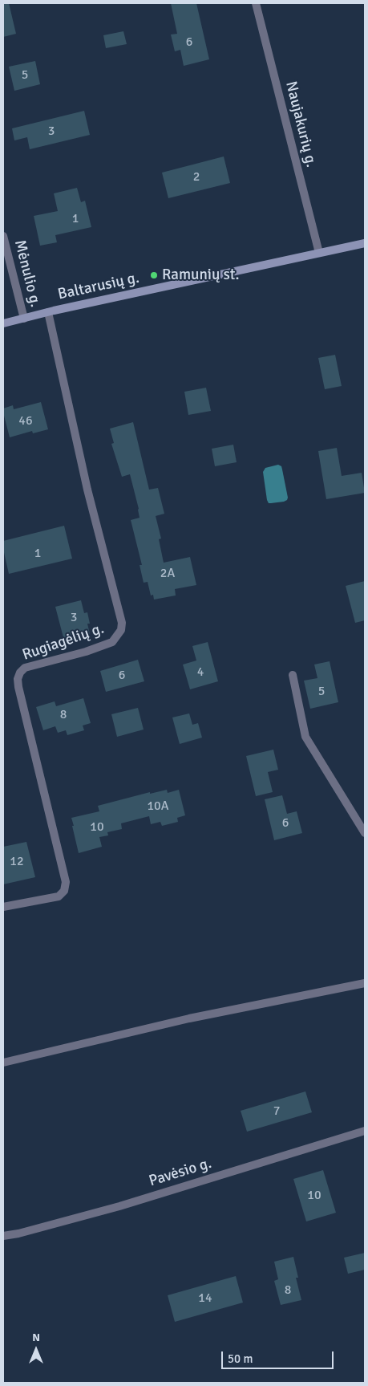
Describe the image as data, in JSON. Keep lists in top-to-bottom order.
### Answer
{
  "streets": {
    "main road": ["Baltarusių g."],
    "street": [
      "Naujakurių g.",
      "Mėnulio g.",
      "Rugiagėlių g.",
      "Pavėsio g."
    ]
  },
  "crossings": [
    ["Naujakurių g.", "Baltarusių g."],
    ["Mėnulio g.", "Baltarusių g."],
    ["Baltarusių g.", "Rugiagėlių g."]
  ],
  "places": ["Ramunių st."],
  "house_numbers": [
    "6",
    "5",
    "3",
    "2",
    "1",
    "46",
    "1",
    "2A",
    "3",
    "4",
    "6",
    "5",
    "8",
    "10A",
    "6",
    "10",
    "12",
    "7",
    "10",
    "8",
    "14"
  ],
  "scale_bar": "50 m",
  "north": "top"
}
